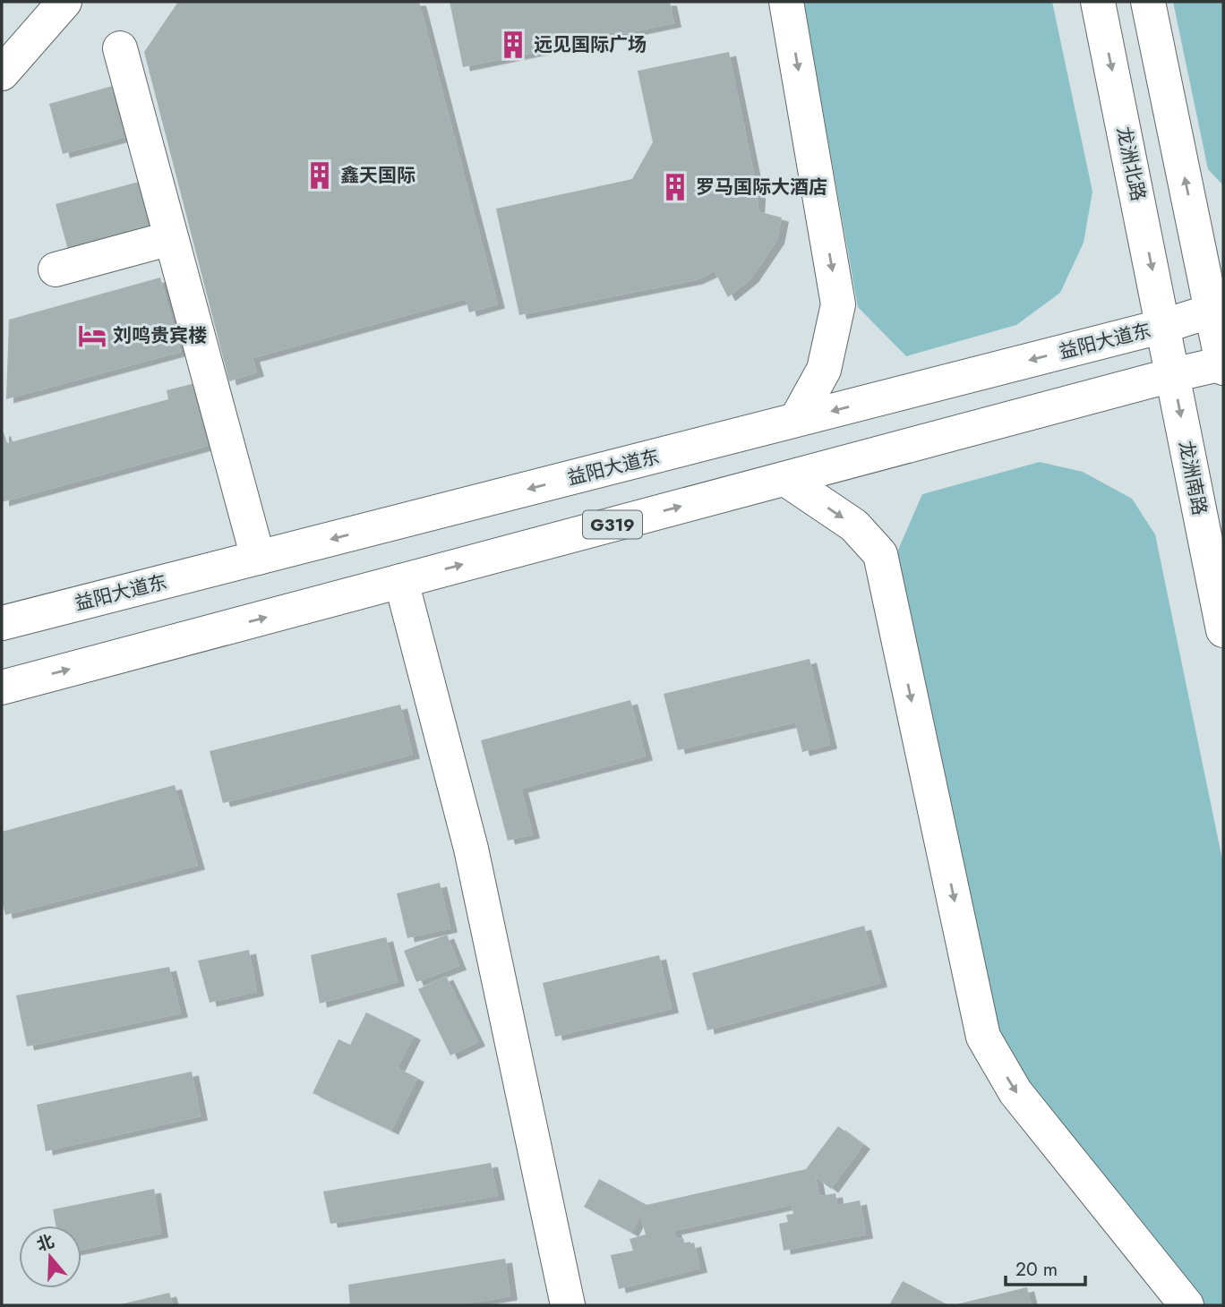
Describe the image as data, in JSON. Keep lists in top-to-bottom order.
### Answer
{
  "streets": {
    "main road": [
      "龙洲北路",
      "益阳大道东",
      "龙洲南路",
      "G319"
    ]
  },
  "crossings": [
    ["龙洲北路", "益阳大道东"],
    ["龙洲北路", "龙洲南路"],
    ["益阳大道东", "龙洲南路"],
    ["龙洲南路", "G319"]
  ],
  "one_way": ["龙洲南路"],
  "places": {
    "building": ["远见国际广场", "鑫天国际", "罗马国际大酒店"],
    "hotel": ["刘鸣贵宾楼"]
  },
  "scale_bar": "20 m",
  "north": "top"
}
